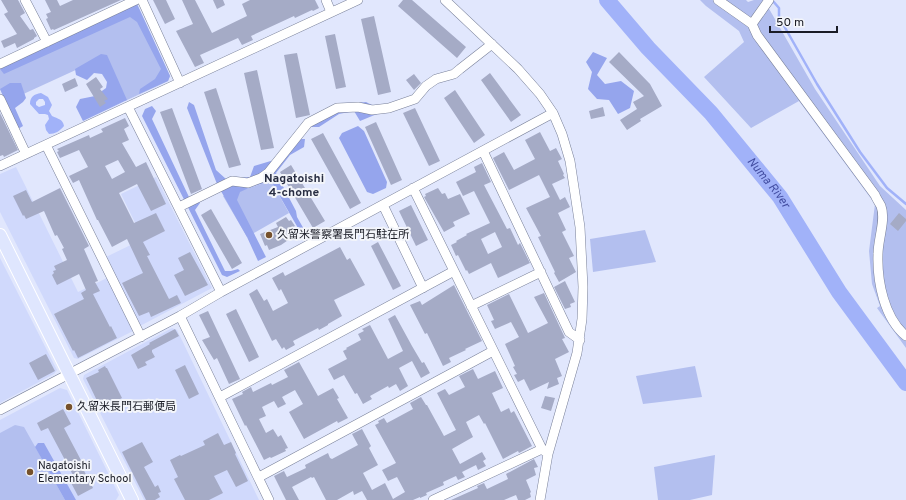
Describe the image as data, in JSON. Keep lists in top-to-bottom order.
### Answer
{
  "districts": ["Nagatoishi 4-chome"],
  "water": ["Numa River"],
  "places": ["久留米警察署長門石駐在所", "久留米長門石郵便局", "Nagatoishi Elementary School"],
  "scale_bar": "50 m"
}
